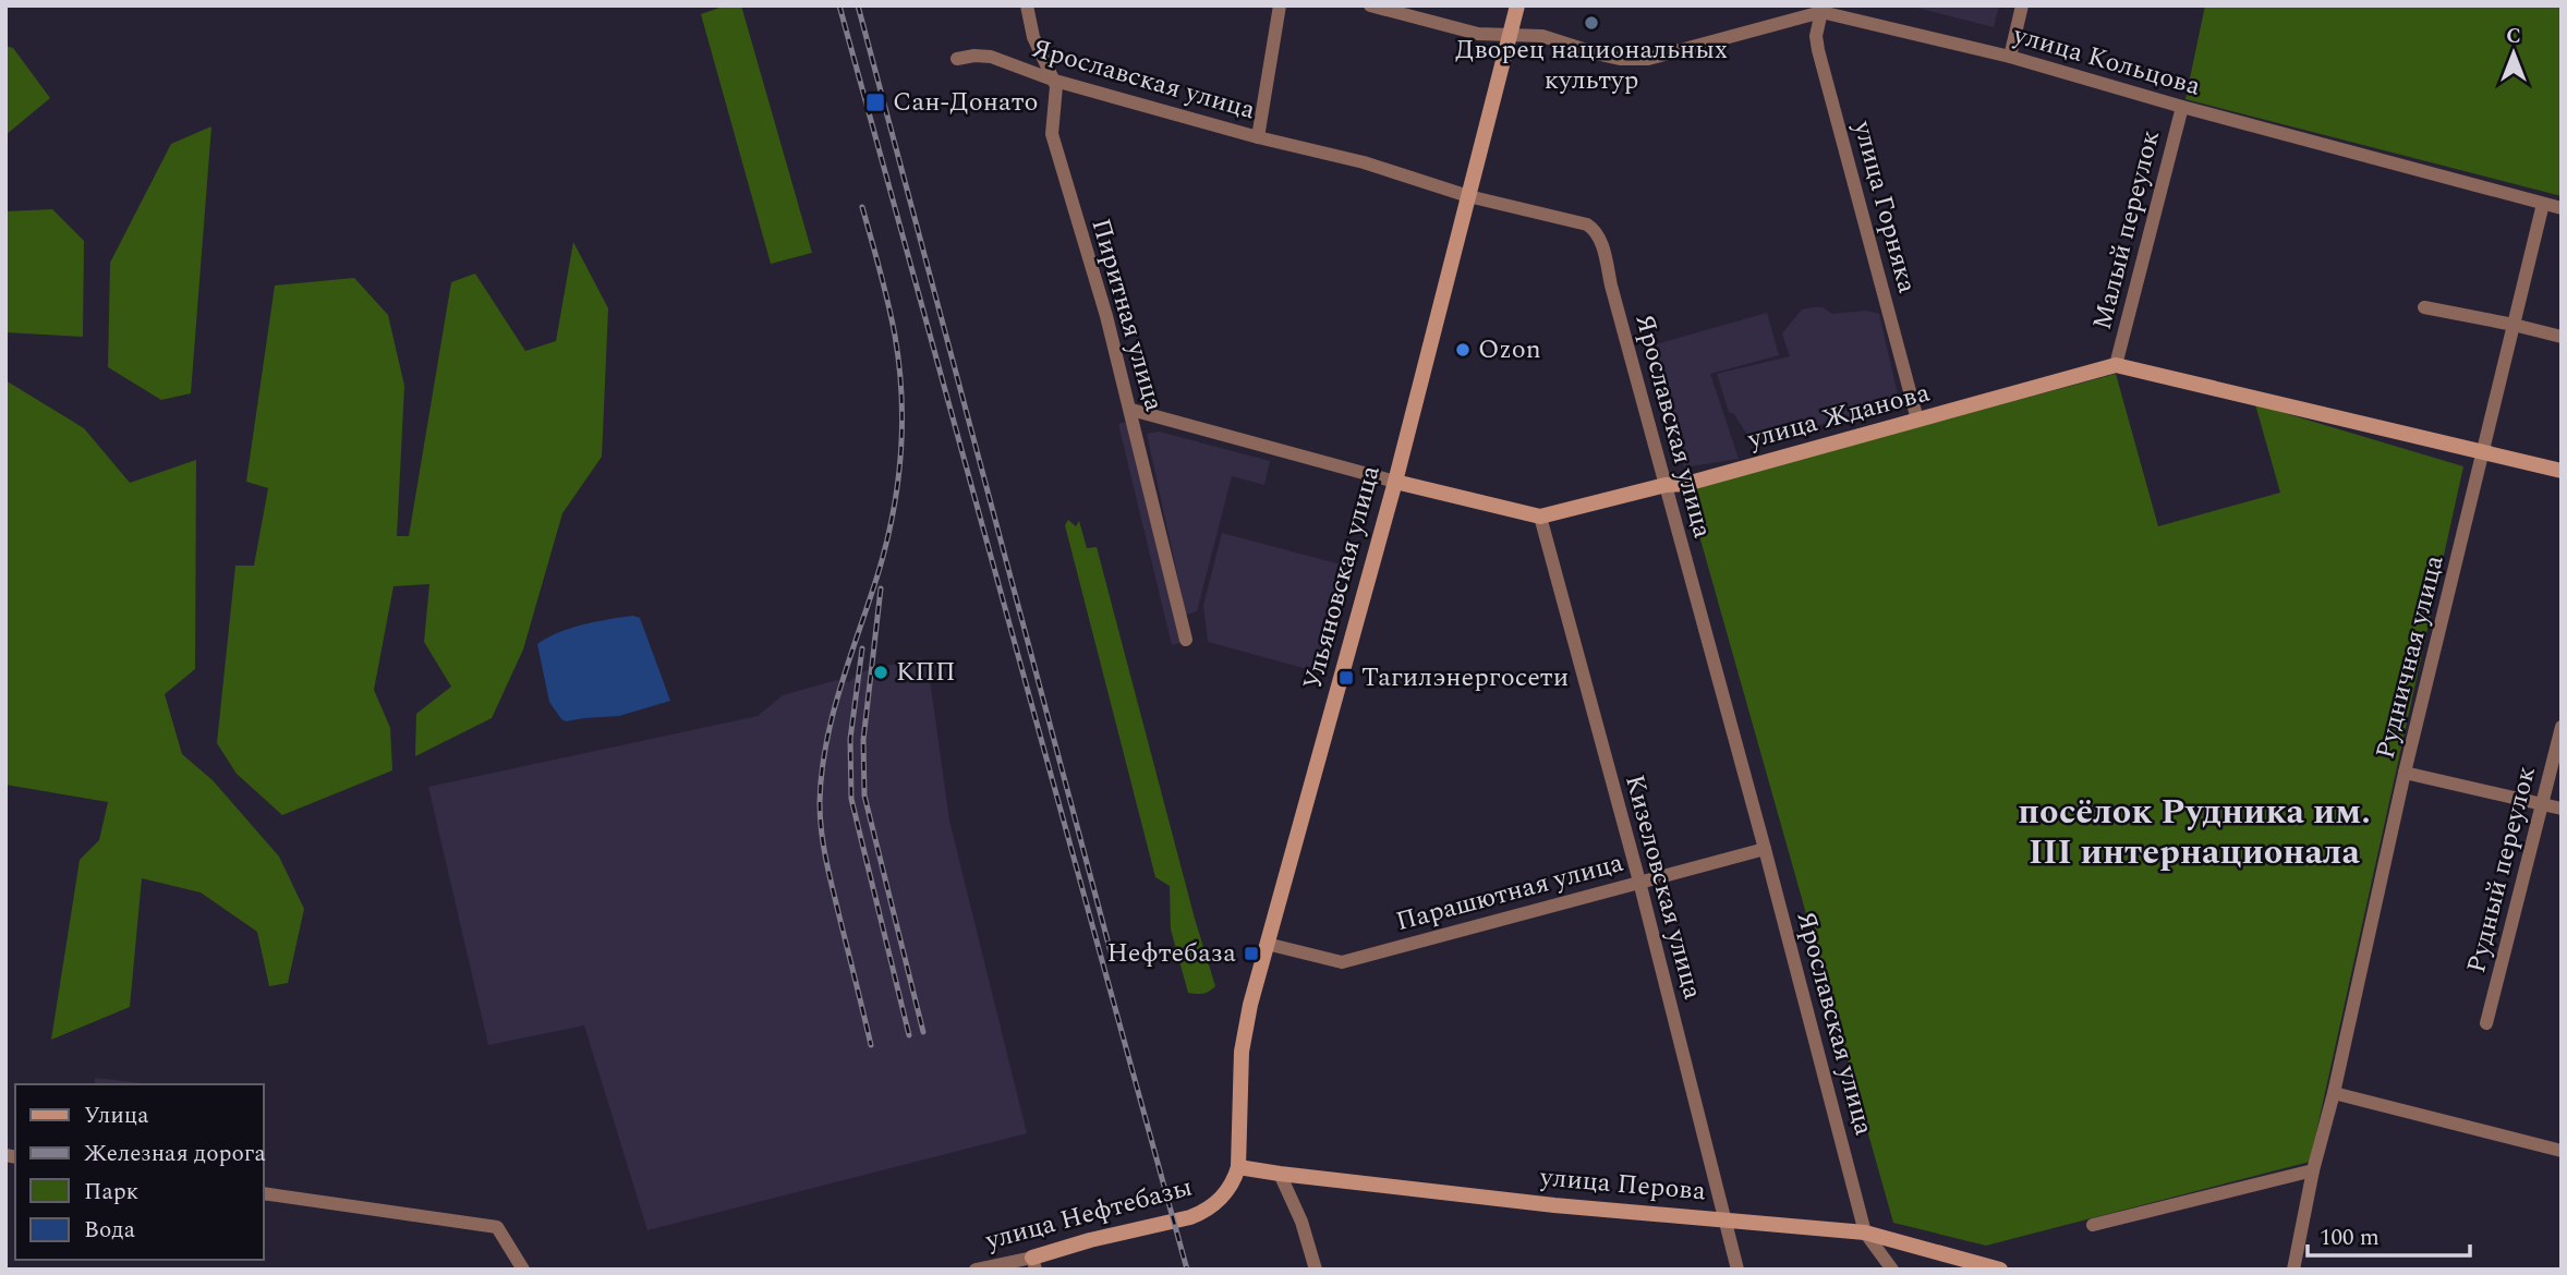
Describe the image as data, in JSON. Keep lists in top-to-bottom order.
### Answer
{
  "streets": {
    "main road": [
      "улица Жданова",
      "Ульяновская улица",
      "улица Перова",
      "улица Нефтебазы"
    ],
    "street": [
      "улица Кольцова",
      "Ярославская улица",
      "улица Горняка",
      "Малый переулок",
      "Пиритная улица",
      "Рудничная улица",
      "Рудный переулок",
      "Кизеловская улица",
      "Парашютная улица"
    ]
  },
  "crossings": [
    ["улица Кольцова", "улица Горняка"],
    ["улица Кольцова", "Малый переулок"],
    ["улица Кольцова", "Ульяновская улица"],
    ["улица Кольцова", "Рудничная улица"],
    ["Ярославская улица", "Пиритная улица"],
    ["Ярославская улица", "улица Жданова"],
    ["Ярославская улица", "Ульяновская улица"],
    ["Ярославская улица", "Парашютная улица"],
    ["Ярославская улица", "улица Перова"],
    ["улица Горняка", "улица Жданова"],
    ["Малый переулок", "улица Жданова"],
    ["Пиритная улица", "улица Жданова"],
    ["улица Жданова", "Ульяновская улица"],
    ["улица Жданова", "Рудничная улица"],
    ["улица Жданова", "Кизеловская улица"],
    ["Ульяновская улица", "Парашютная улица"],
    ["Ульяновская улица", "улица Перова"],
    ["Ульяновская улица", "улица Нефтебазы"],
    ["Кизеловская улица", "Парашютная улица"],
    ["Кизеловская улица", "улица Перова"],
    ["улица Перова", "улица Нефтебазы"]
  ],
  "districts": ["посёлок Рудника им. III интернационала"],
  "places": {
    "other": ["Дворец национальных культур", "Ozon", "КПП"],
    "transit": ["Сан-Донато", "Тагилэнергосети", "Нефтебаза"]
  },
  "legend": [
    "Улица",
    "Железная дорога",
    "Парк",
    "Вода"
  ],
  "scale_bar": "100 m",
  "north": "top"
}
